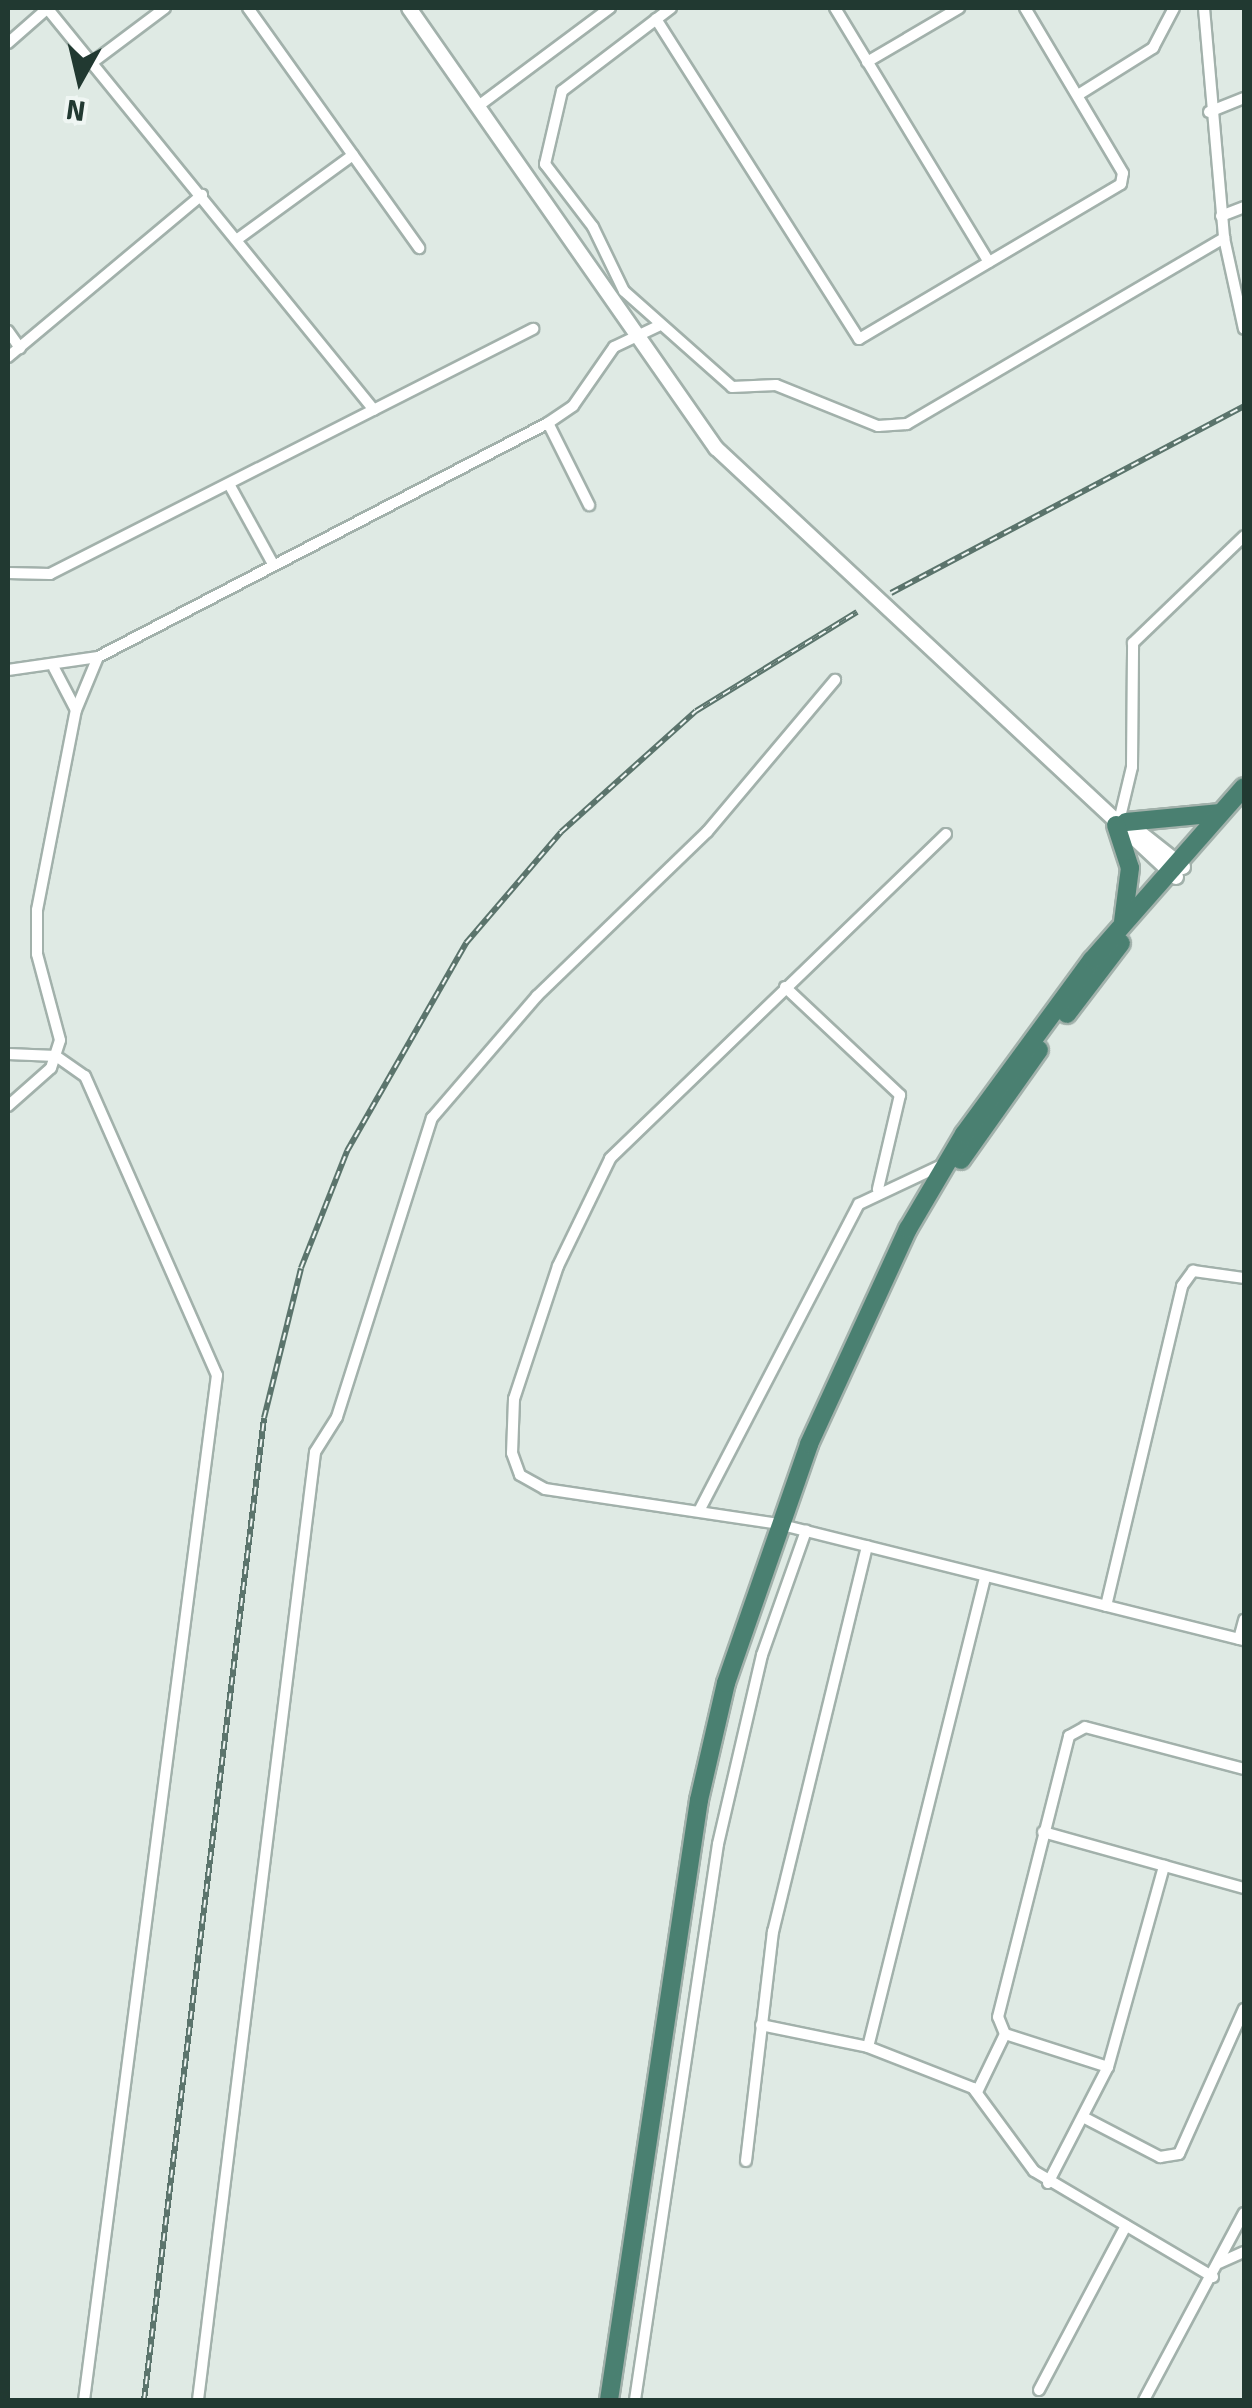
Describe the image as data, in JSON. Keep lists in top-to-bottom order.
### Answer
{
  "north": "bottom"
}
